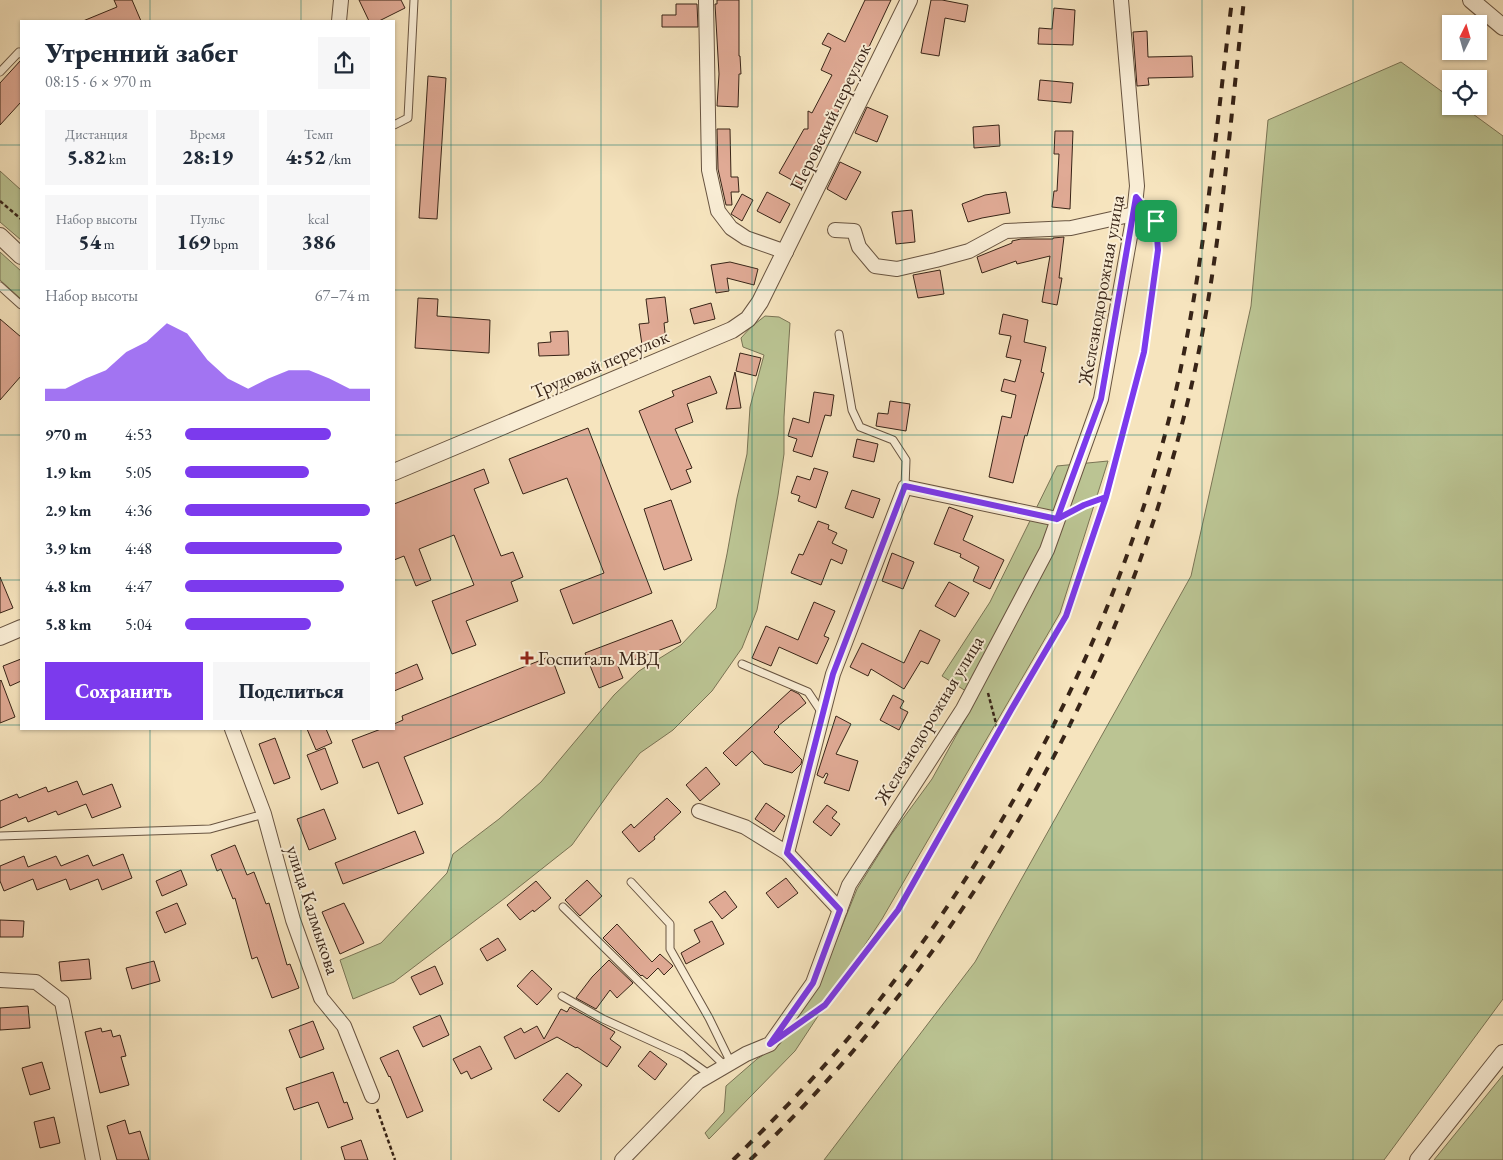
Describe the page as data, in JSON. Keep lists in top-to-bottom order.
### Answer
{
  "streets": {
    "street": [
      "Перовский переулок",
      "Железнодорожная улица",
      "Трудовой переулок",
      "улица Калмыкова"
    ]
  },
  "crossings": [
    ["Перовский переулок", "Трудовой переулок"]
  ],
  "places": {
    "health": ["Госпиталь МВД"]
  },
  "north": "top",
  "page": {
    "heading": ["Утренний забег", "08:15 · 6 × 970 m"],
    "stats": [
      ["Дистанция", "5.82 km"],
      ["Время", "28:19"],
      ["Темп", "4:52 /km"],
      ["Набор высоты", "54 m"],
      ["Пульс", "169 bpm"],
      ["kcal", "386"]
    ],
    "chart": ["Набор высоты", "67–74 m"],
    "list": [
      {
        "name": "970 m",
        "note": "4:53"
      },
      {
        "name": "1.9 km",
        "note": "5:05"
      },
      {
        "name": "2.9 km",
        "note": "4:36"
      },
      {
        "name": "3.9 km",
        "note": "4:48"
      },
      {
        "name": "4.8 km",
        "note": "4:47"
      },
      {
        "name": "5.8 km",
        "note": "5:04"
      }
    ],
    "buttons": ["Сохранить", "Поделиться"]
  }
}
